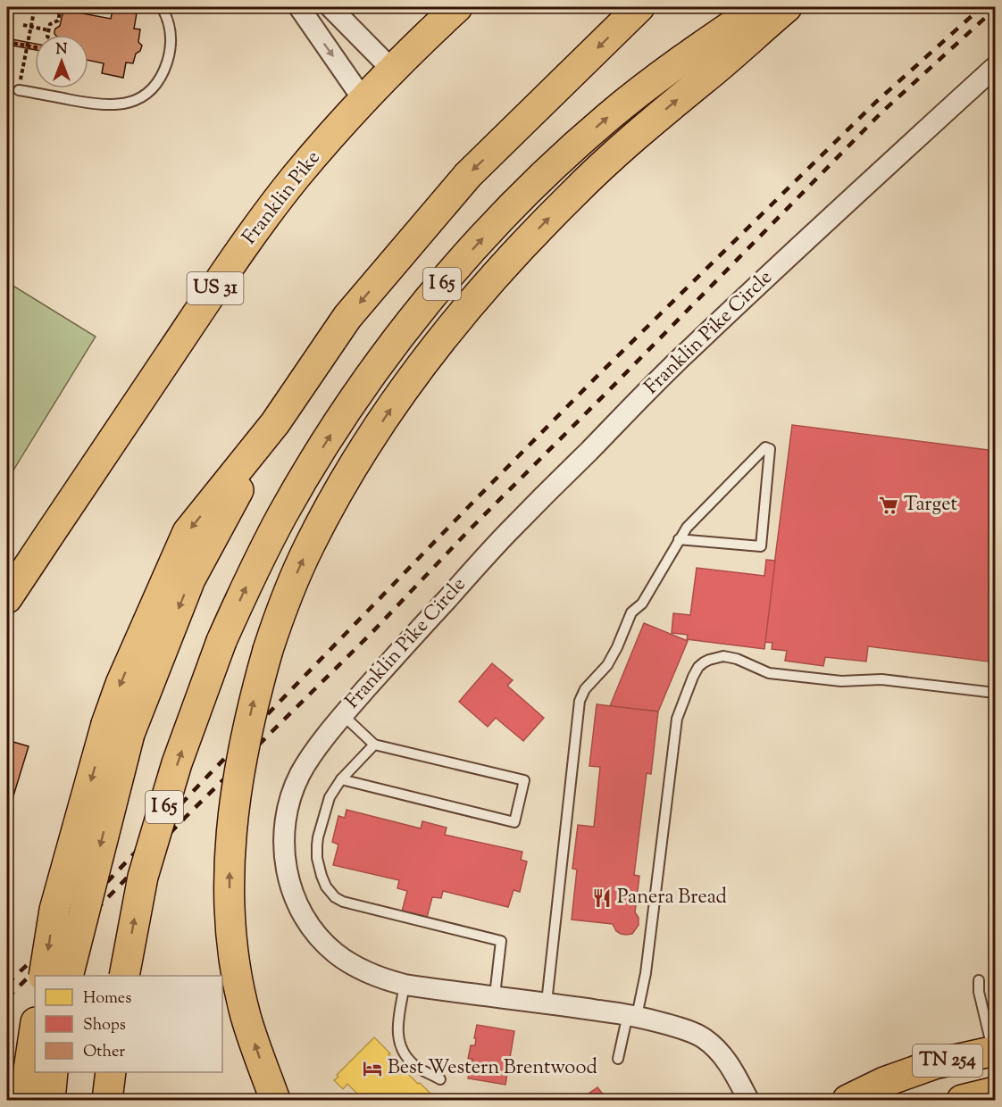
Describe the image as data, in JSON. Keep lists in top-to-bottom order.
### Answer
{
  "streets": {
    "main road": [
      "Franklin Pike",
      "I 65",
      "US 31",
      "TN 254"
    ],
    "street": ["Franklin Pike Circle"]
  },
  "places": {
    "supermarket": ["Target"],
    "restaurant": ["Panera Bread"],
    "hotel": ["Best Western Brentwood"]
  },
  "legend": ["Homes", "Shops", "Other"],
  "north": "top"
}
